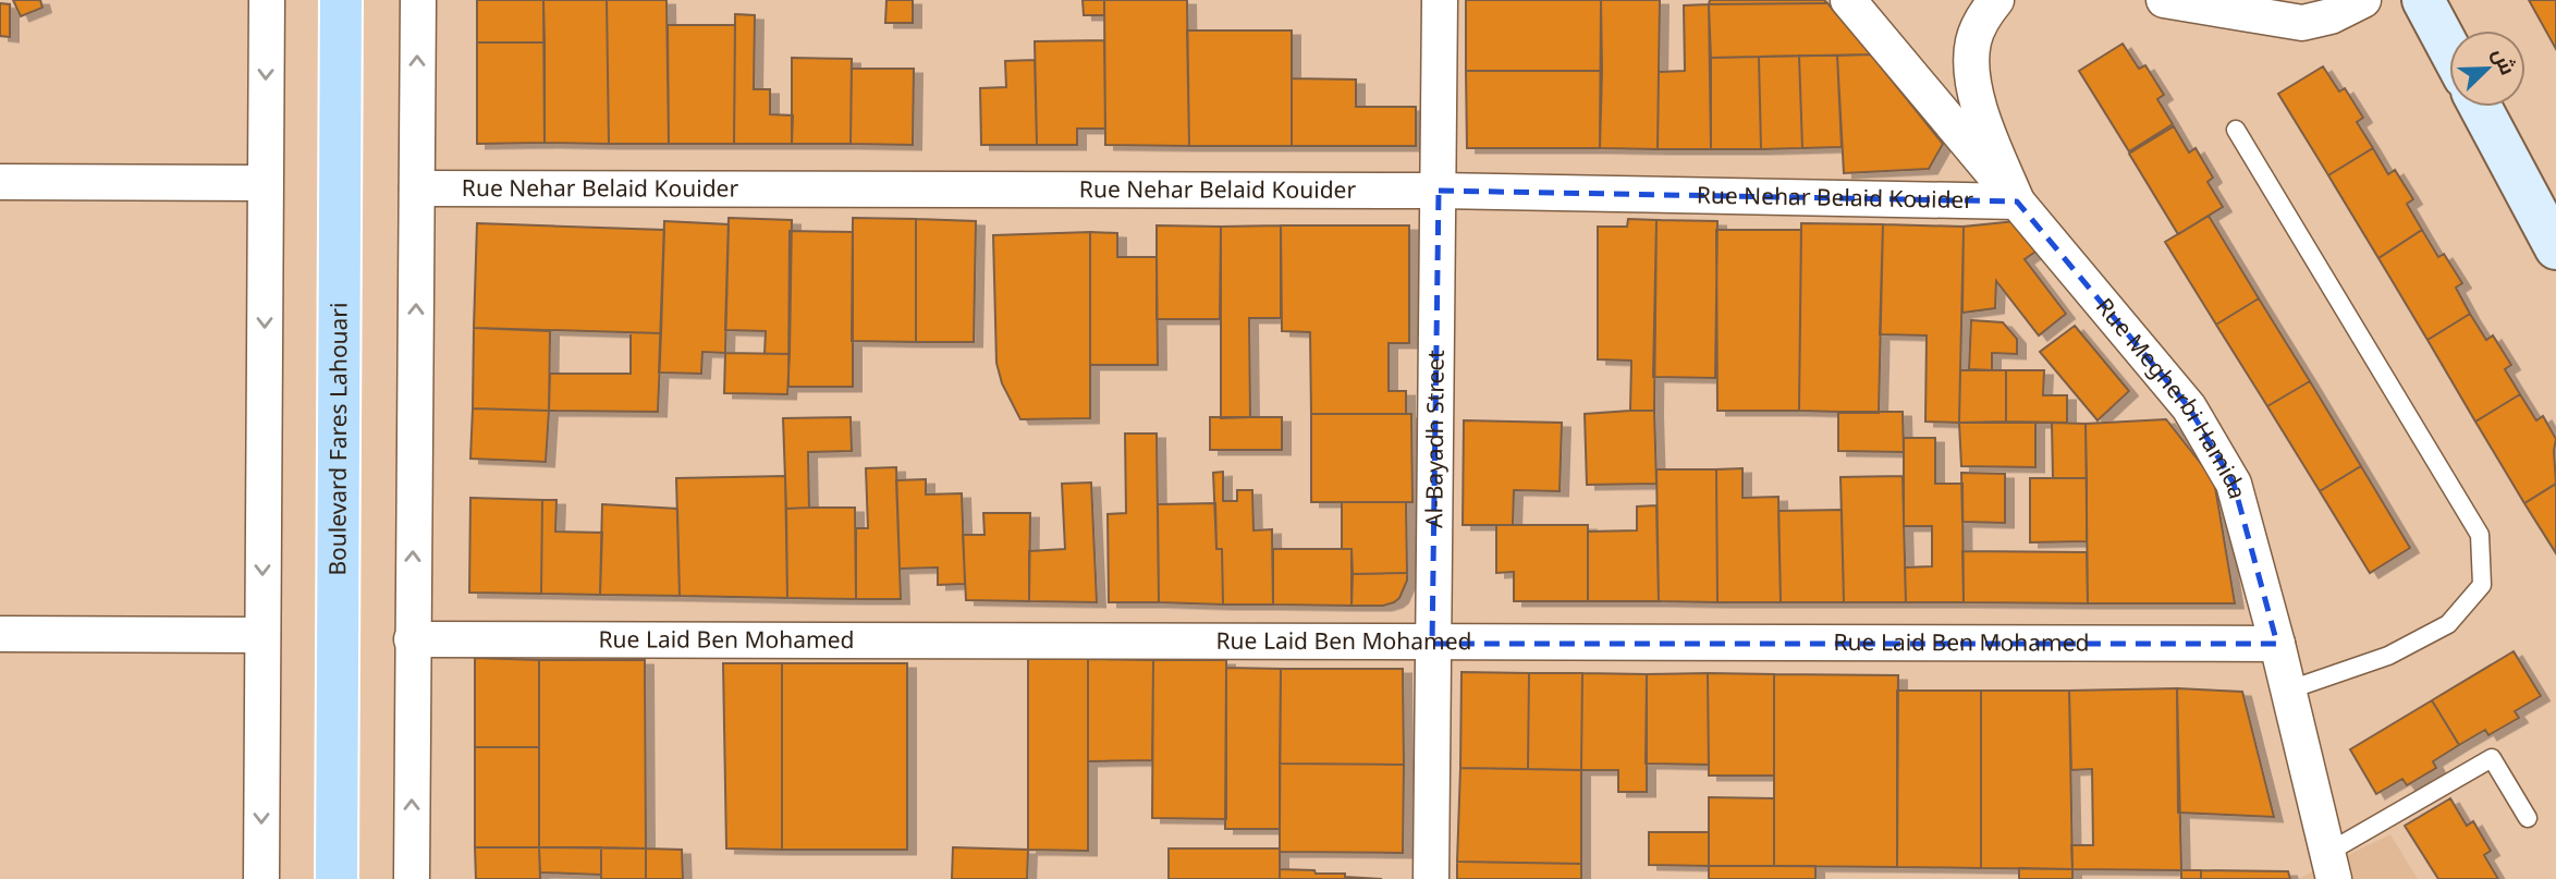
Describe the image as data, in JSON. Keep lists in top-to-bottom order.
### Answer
{
  "streets": {
    "main road": ["Boulevard Fares Lahouari"],
    "street": [
      "Rue Nehar Belaid Kouider",
      "Rue Megherbi Hamida",
      "Al-Bayadh Street",
      "Rue Laid Ben Mohamed"
    ]
  },
  "crossings": [
    ["Rue Nehar Belaid Kouider", "Rue Megherbi Hamida"],
    ["Rue Nehar Belaid Kouider", "Al-Bayadh Street"],
    ["Rue Megherbi Hamida", "Rue Laid Ben Mohamed"],
    ["Al-Bayadh Street", "Rue Laid Ben Mohamed"]
  ],
  "north": "top right"
}
